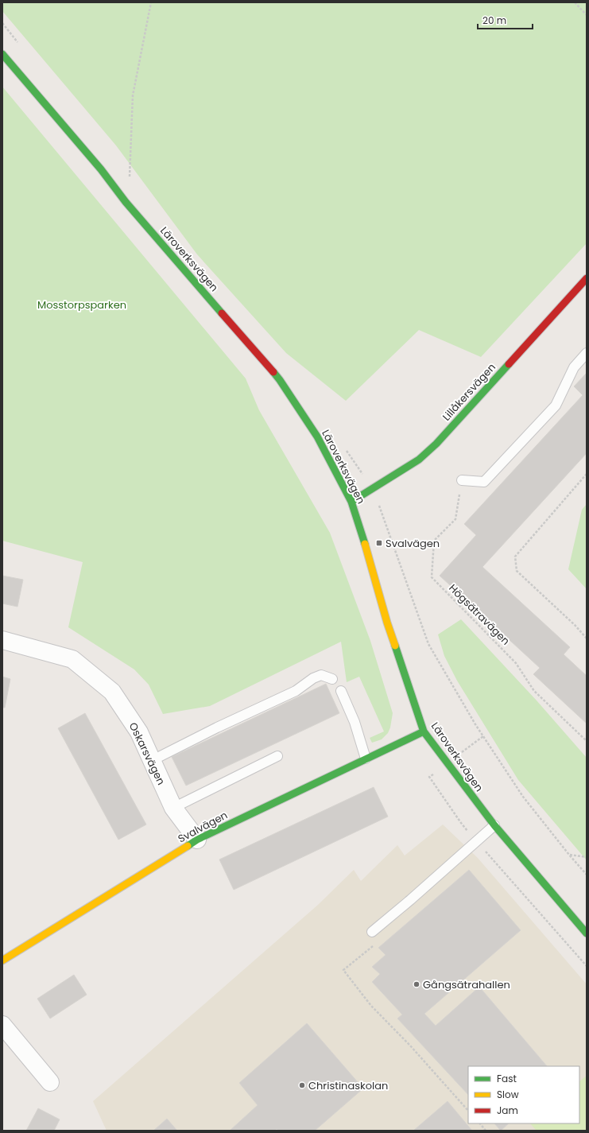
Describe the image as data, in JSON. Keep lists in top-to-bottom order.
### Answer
{
  "streets": {
    "street": [
      "Läroverksvägen",
      "Lillåkersvägen",
      "Oskarsvägen",
      "Svalvägen"
    ],
    "path": ["Högsätravägen"]
  },
  "crossings": [
    ["Läroverksvägen", "Lillåkersvägen"],
    ["Läroverksvägen", "Svalvägen"],
    ["Oskarsvägen", "Svalvägen"]
  ],
  "parks": ["Mosstorpsparken"],
  "places": {
    "transit": ["Svalvägen"],
    "other": ["Gångsätrahallen", "Christinaskolan"]
  },
  "legend": ["Fast", "Slow", "Jam"],
  "scale_bar": "20 m"
}
